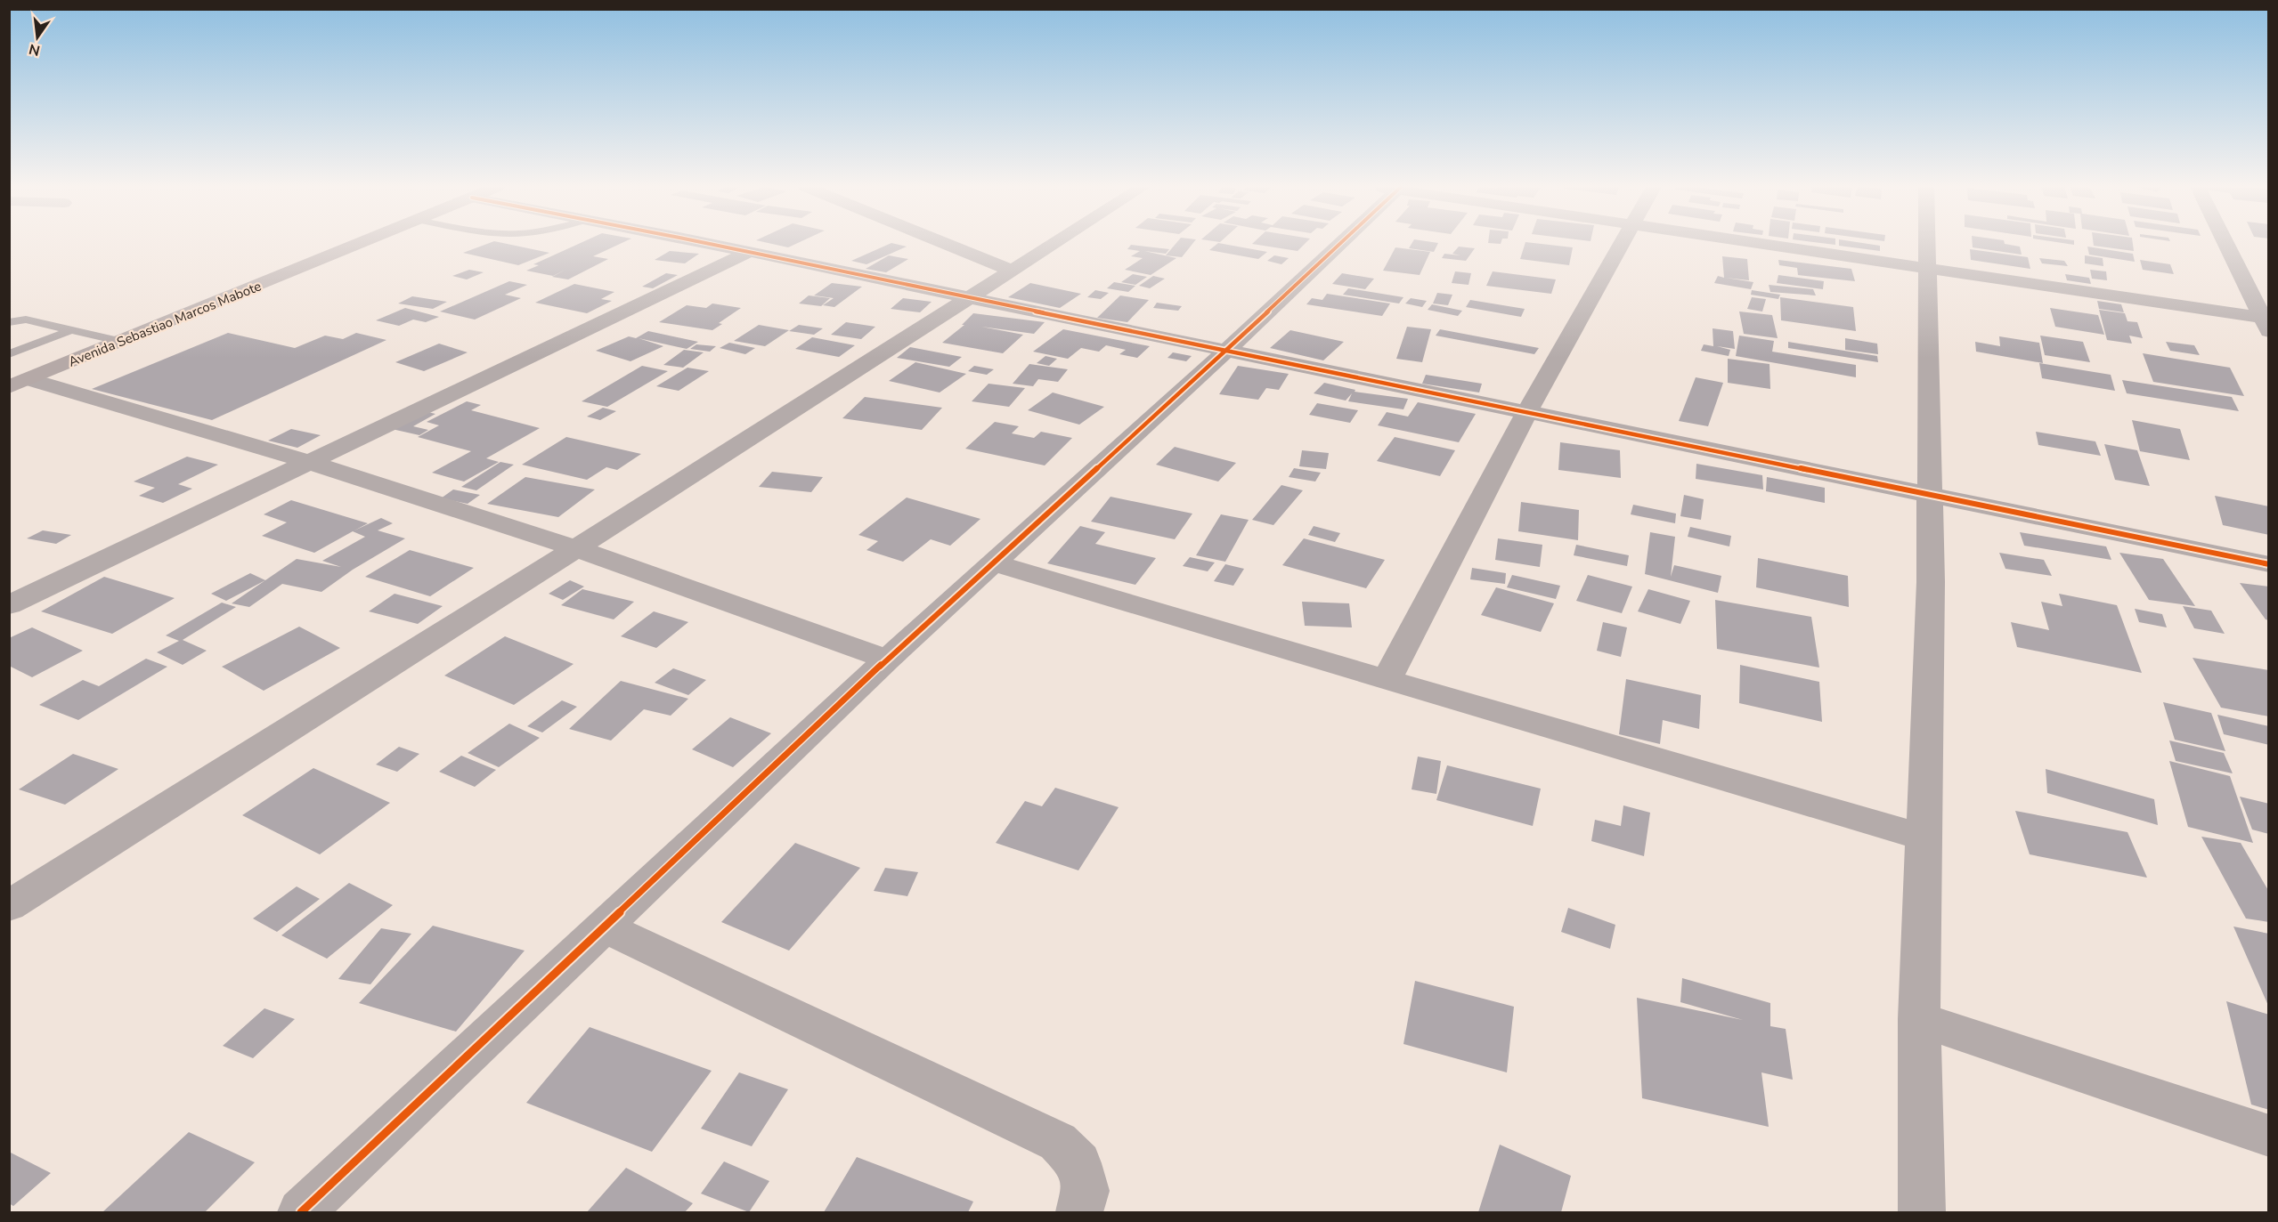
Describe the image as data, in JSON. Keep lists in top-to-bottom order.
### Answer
{
  "streets": {
    "main road": ["Avenida Sebastiao Marcos Mabote"]
  },
  "north": "bottom"
}
